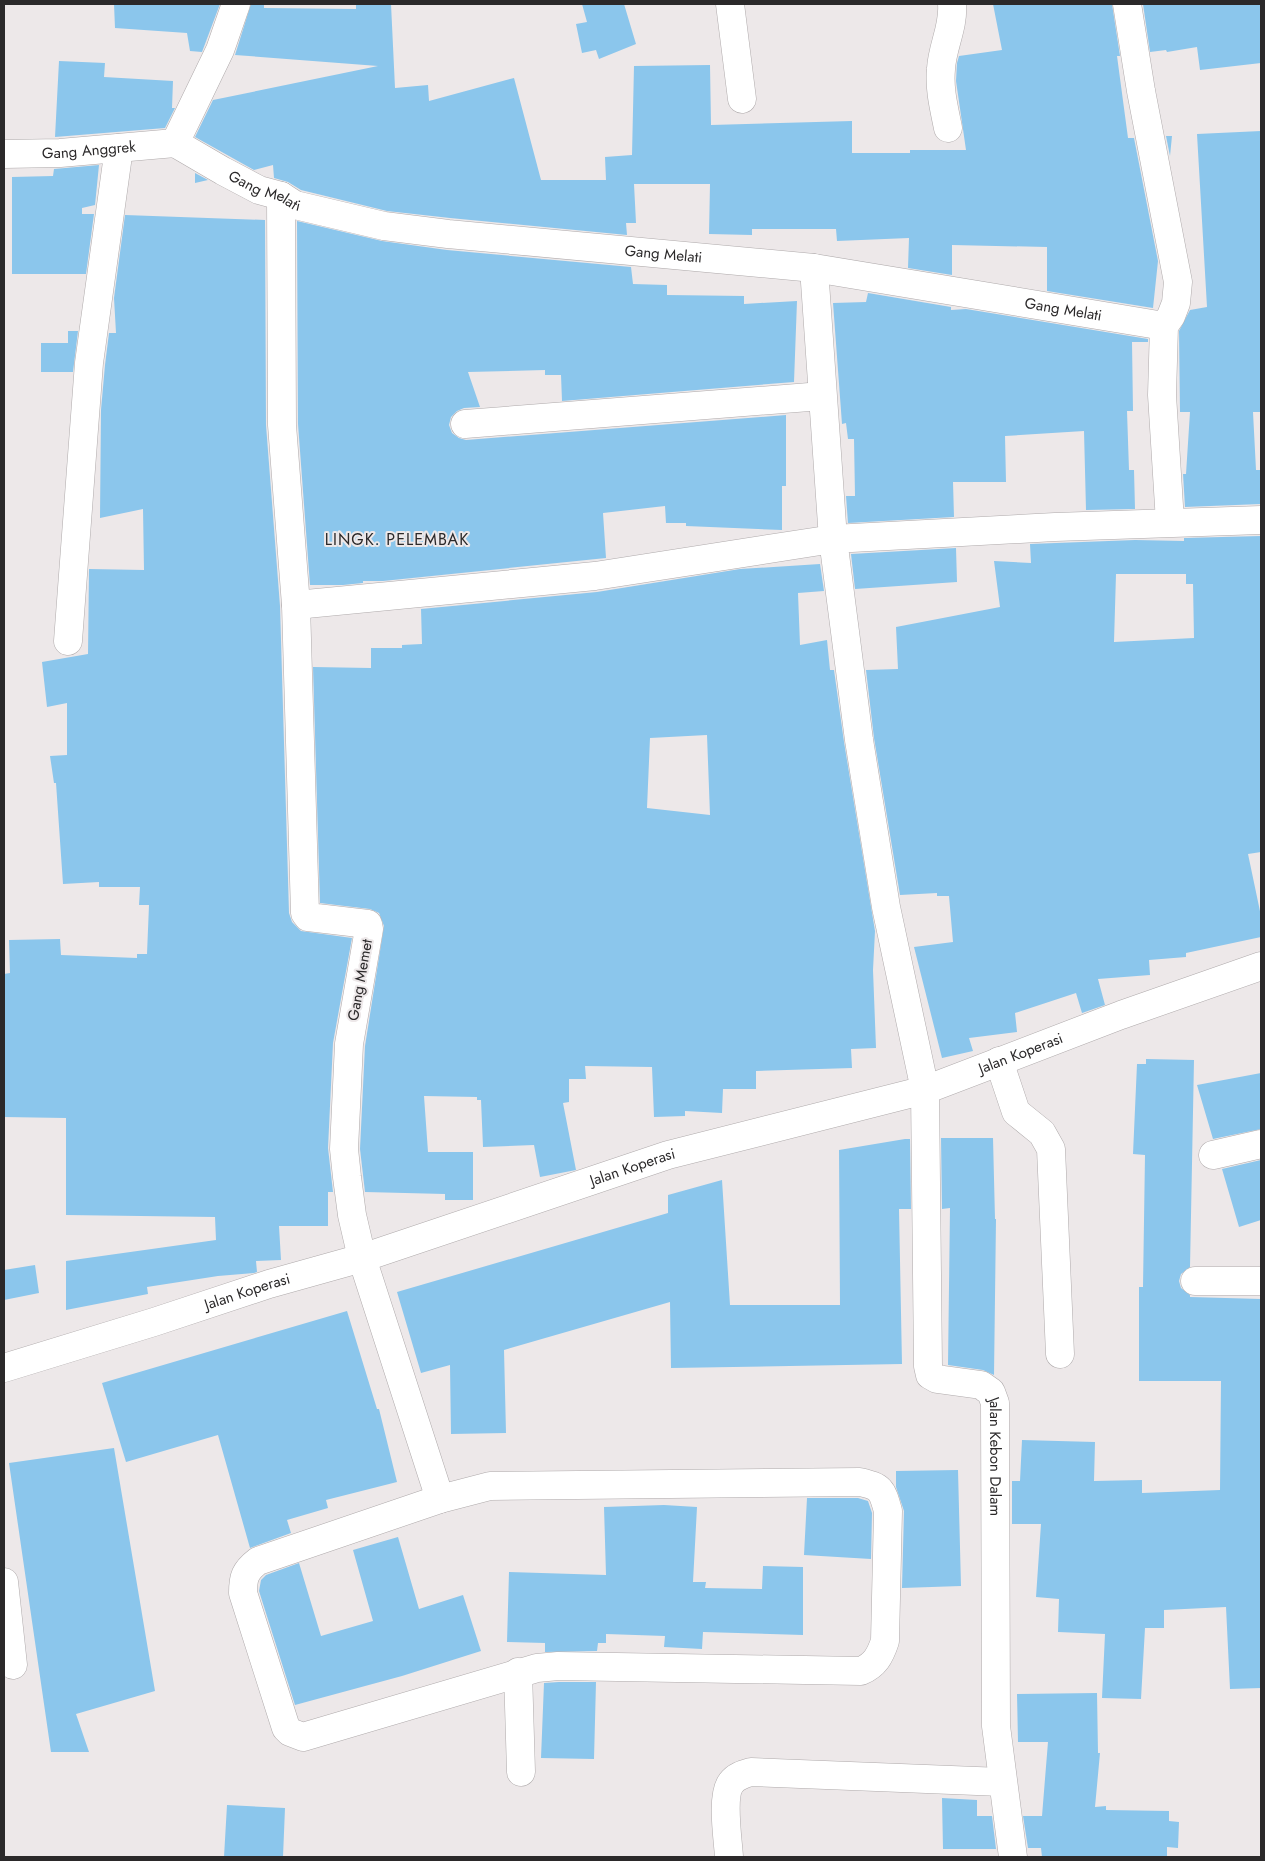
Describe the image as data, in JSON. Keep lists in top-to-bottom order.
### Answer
{
  "streets": {
    "street": [
      "Gang Anggrek",
      "Gang Melati",
      "Gang Memet",
      "Jalan Koperasi",
      "Jalan Kebon Dalam"
    ]
  },
  "crossings": [
    ["Gang Anggrek", "Gang Melati"],
    ["Gang Memet", "Jalan Koperasi"],
    ["Jalan Koperasi", "Jalan Kebon Dalam"]
  ],
  "districts": ["LINGK. PELEMBAK"]
}
